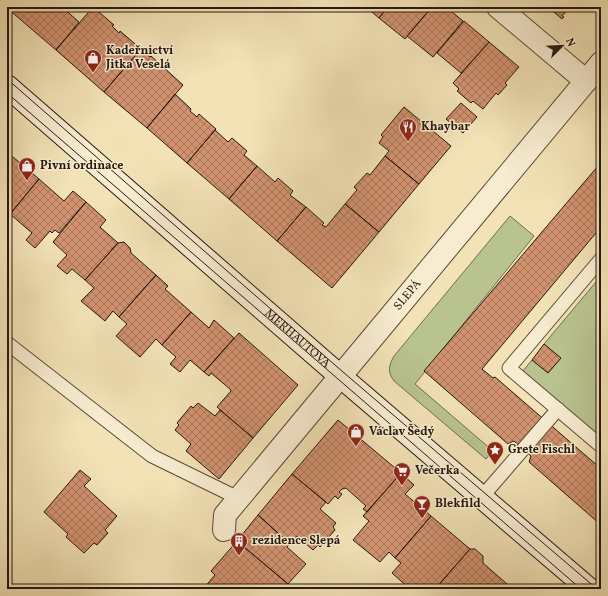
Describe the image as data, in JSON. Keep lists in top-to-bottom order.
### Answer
{
  "streets": {
    "street": ["SLEPÁ", "MERHAUTOVA"]
  },
  "crossings": [
    ["SLEPÁ", "MERHAUTOVA"]
  ],
  "places": {
    "shop": ["Kadeřnictví Jitka Veselá", "Pivní ordinace", "Václav Šedý"],
    "restaurant": ["Khaybar"],
    "place": ["Grete Fischl"],
    "supermarket": ["Večerka"],
    "bar": ["Blekfild"],
    "building": ["rezidence Slepá"]
  },
  "north": "top right"
}
